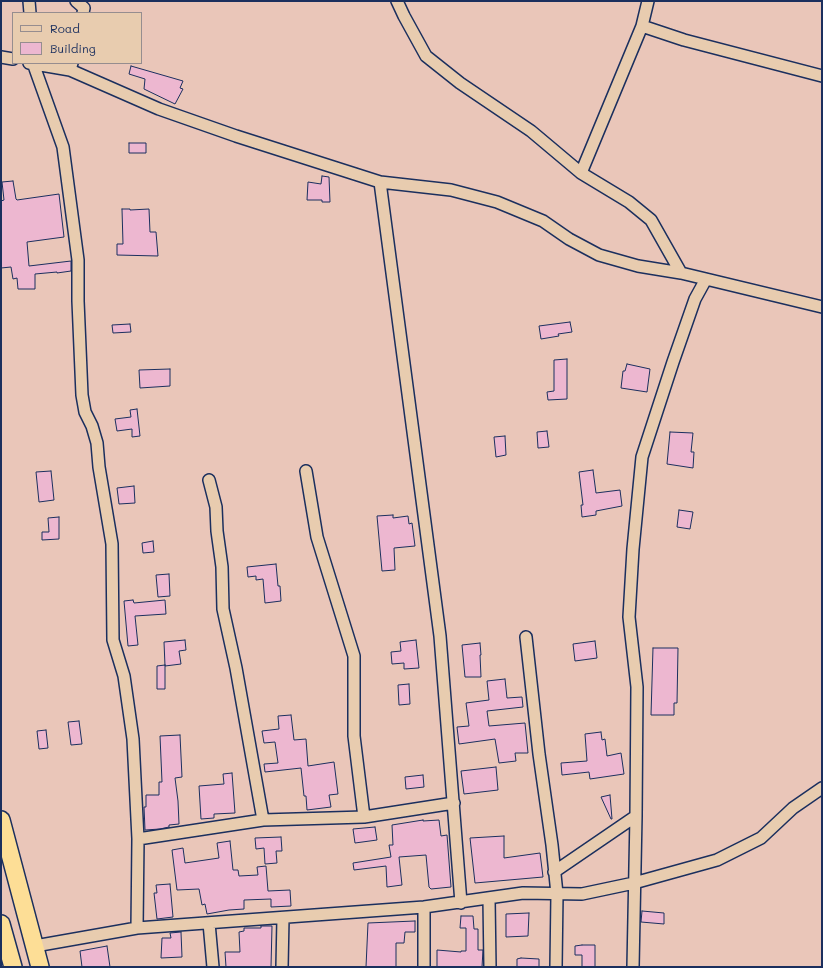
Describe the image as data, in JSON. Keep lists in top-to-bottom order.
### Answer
{
  "legend": ["Road", "Building"]
}
